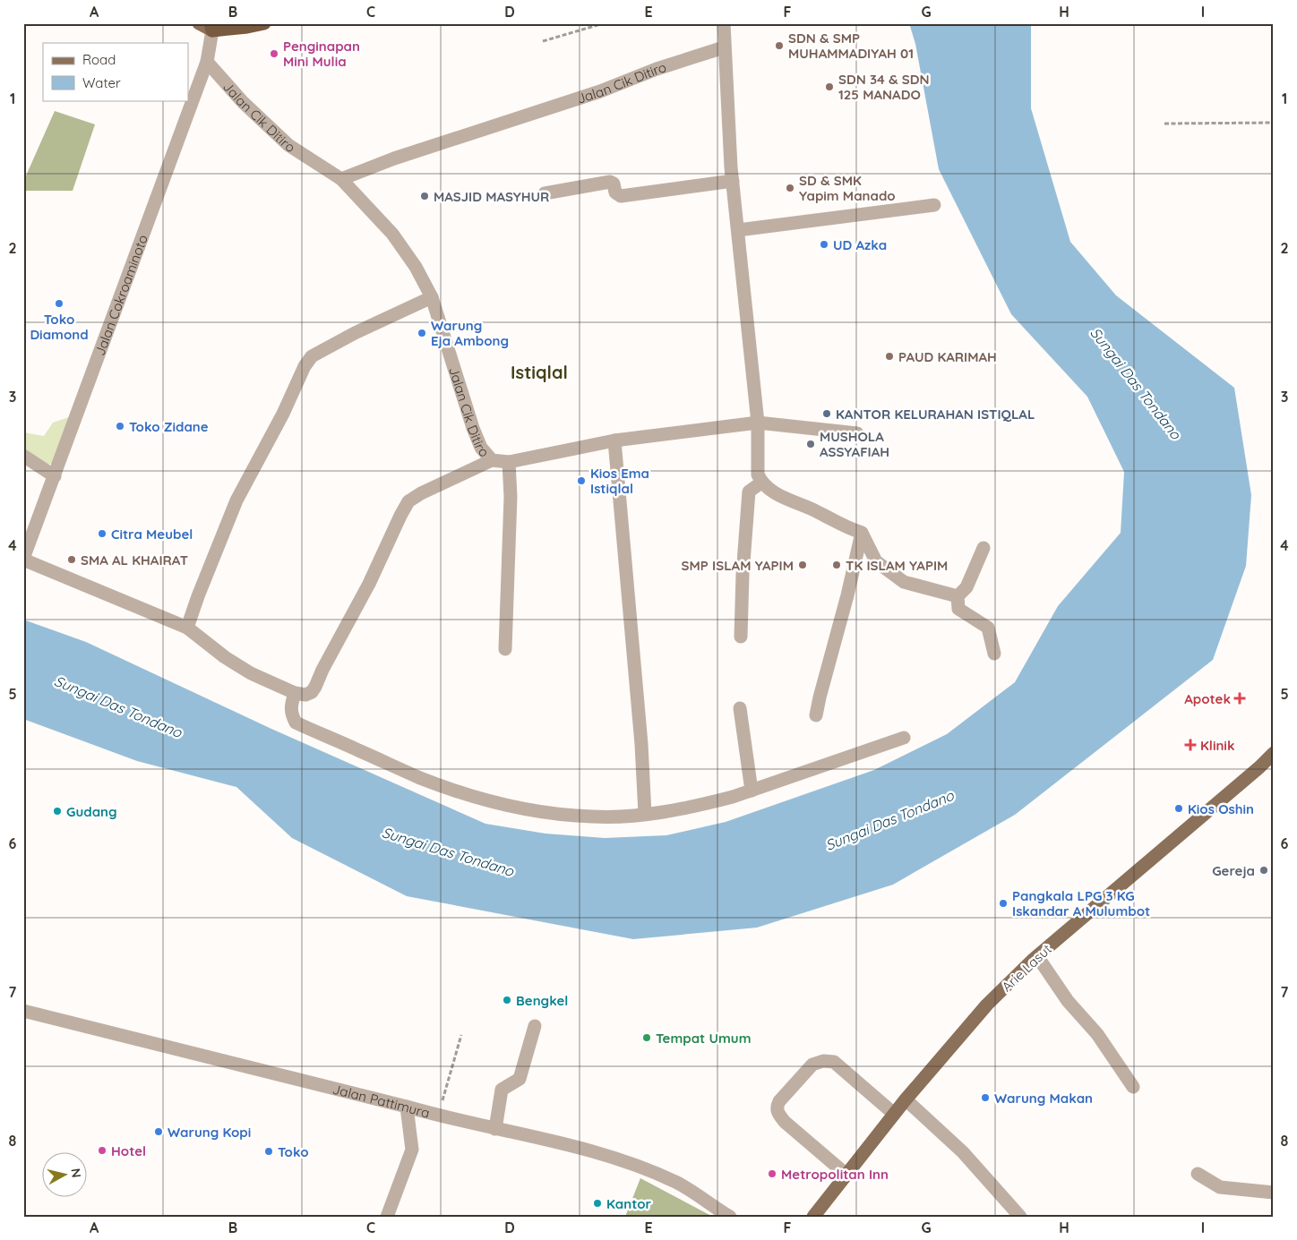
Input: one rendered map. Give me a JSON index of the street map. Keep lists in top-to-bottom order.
{
  "streets": {
    "main road": ["Arie Lasut"],
    "street": ["Jalan Cik Ditiro", "Jalan Cokroaminoto", "Jalan Pattimura"]
  },
  "crossings": [
    ["Jalan Cik Ditiro", "Jalan Cokroaminoto"]
  ],
  "districts": ["Istiqlal"],
  "water": ["Sungai Das Tondano"],
  "places": {
    "other": [
      "SDN & SMP MUHAMMADIYAH 01",
      "Penginapan Mini Mulia",
      "SDN 34 & SDN 125 MANADO",
      "SD & SMK Yapim Manado",
      "MASJID MASYHUR",
      "UD Azka",
      "Toko Diamond",
      "Warung Eja Ambong",
      "PAUD KARIMAH",
      "KANTOR KELURAHAN ISTIQLAL",
      "Toko Zidane",
      "MUSHOLA ASSYAFIAH",
      "Kios Ema Istiqlal",
      "Citra Meubel",
      "SMA AL KHAIRAT",
      "SMP ISLAM YAPIM",
      "TK ISLAM YAPIM",
      "Kios Oshin",
      "Gudang",
      "Gereja",
      "Pangkala LPG 3 KG Iskandar A Mulumbot",
      "Bengkel",
      "Tempat Umum",
      "Warung Makan",
      "Warung Kopi",
      "Hotel",
      "Toko",
      "Metropolitan Inn",
      "Kantor"
    ],
    "health": ["Apotek", "Klinik"]
  },
  "legend": ["Road", "Water"],
  "north": "right",
  "grid": {
    "columns": [
      "A",
      "B",
      "C",
      "D",
      "E",
      "F",
      "G",
      "H",
      "I"
    ],
    "rows": [
      "1",
      "2",
      "3",
      "4",
      "5",
      "6",
      "7",
      "8"
    ]
  }
}
